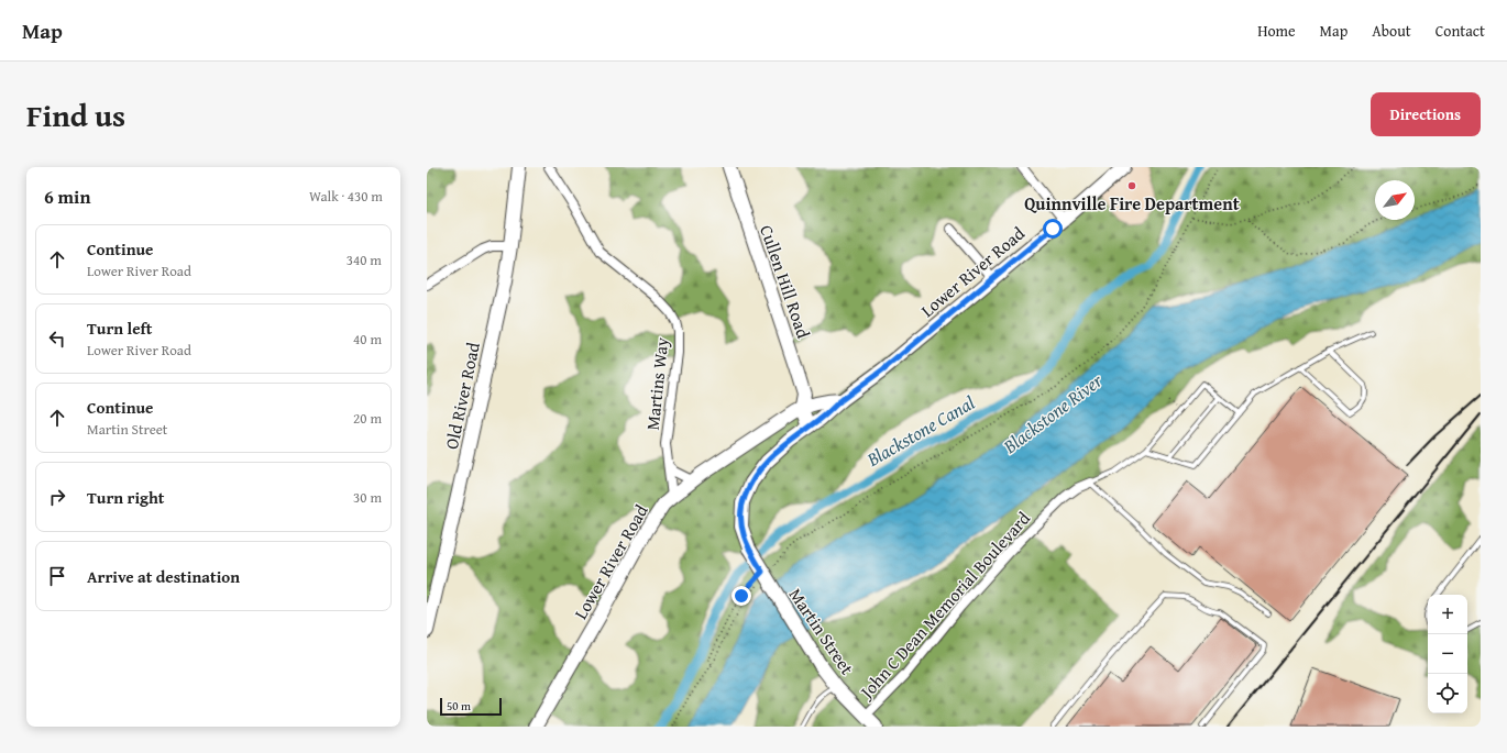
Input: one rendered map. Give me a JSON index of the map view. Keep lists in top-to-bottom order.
{
  "streets": {
    "street": [
      "Lower River Road",
      "Cullen Hill Road",
      "Martins Way",
      "Old River Road",
      "John C Dean Memorial Boulevard",
      "Martin Street"
    ]
  },
  "crossings": [
    ["Lower River Road", "Cullen Hill Road"],
    ["Lower River Road", "Martins Way"],
    ["Lower River Road", "Martin Street"],
    ["John C Dean Memorial Boulevard", "Martin Street"]
  ],
  "water": ["Blackstone River", "Blackstone Canal"],
  "places": ["Quinnville Fire Department"],
  "scale_bar": "50 m",
  "north": "top right",
  "page": {
    "header": "Map",
    "nav": [
      "Home",
      "Map",
      "About",
      "Contact"
    ],
    "title": "Find us",
    "buttons": "Directions",
    "heading": ["6 min", "Walk · 430 m"],
    "list": [
      ["Continue", "Lower River Road", "340 m"],
      ["Turn left", "Lower River Road", "40 m"],
      ["Continue", "Martin Street", "20 m"],
      ["Turn right", "30 m"],
      "Arrive at destination"
    ],
    "map_buttons": ["+", "−"],
    "scale": "50 m"
  }
}
